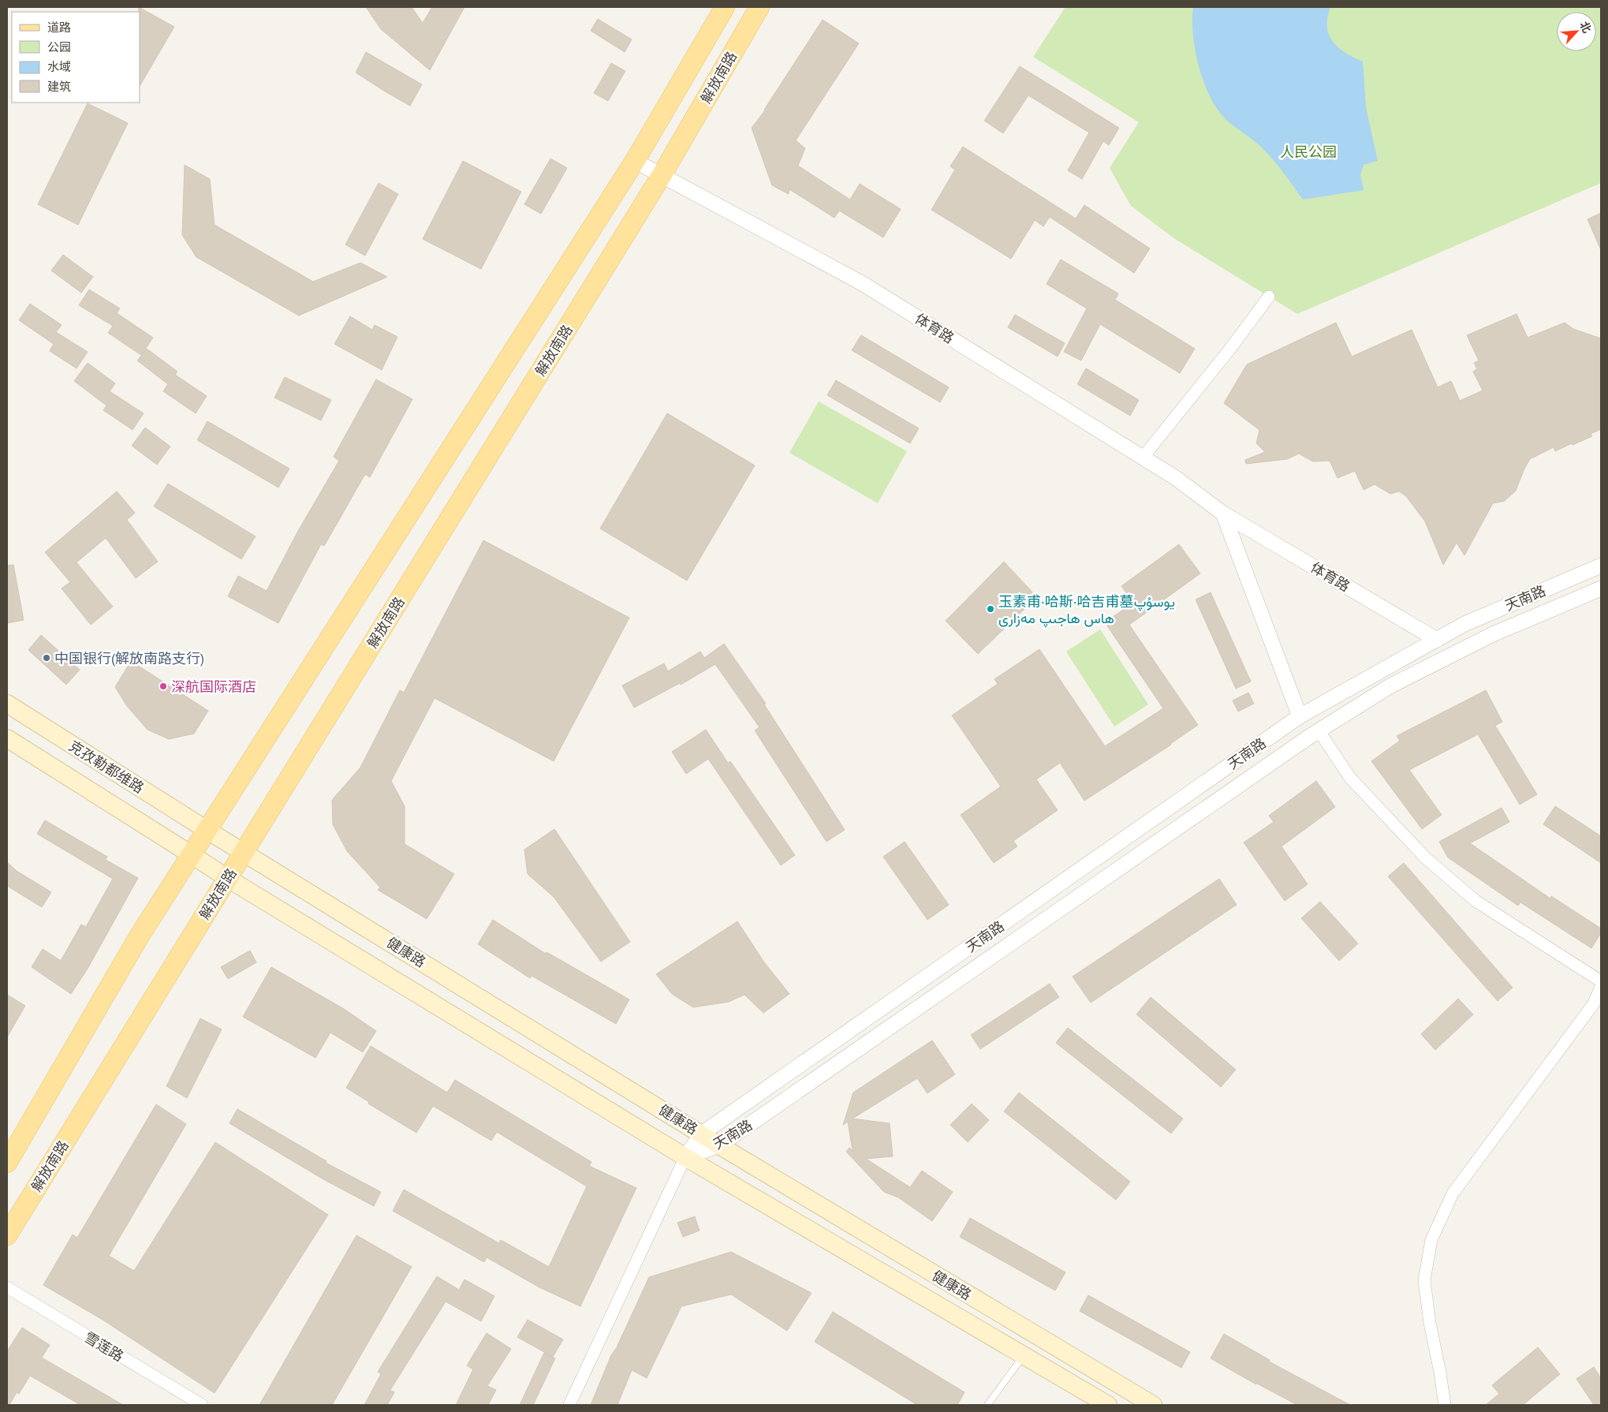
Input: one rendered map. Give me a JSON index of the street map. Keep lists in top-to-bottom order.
{
  "streets": {
    "main road": ["解放南路", "克孜勒都维路", "健康路"],
    "street": ["体育路", "天南路", "雪莲路"]
  },
  "crossings": [
    ["解放南路", "体育路"],
    ["解放南路", "健康路"],
    ["体育路", "天南路"],
    ["天南路", "健康路"],
    ["克孜勒都维路", "健康路"]
  ],
  "parks": ["人民公园"],
  "places": ["玉素甫·哈斯·哈吉甫墓يوسۇپ ھاس ھاجىپ مەزارى", "中国银行(解放南路支行)", "深航国际酒店"],
  "legend": [
    "道路",
    "公园",
    "水域",
    "建筑"
  ],
  "north": "top right"
}
